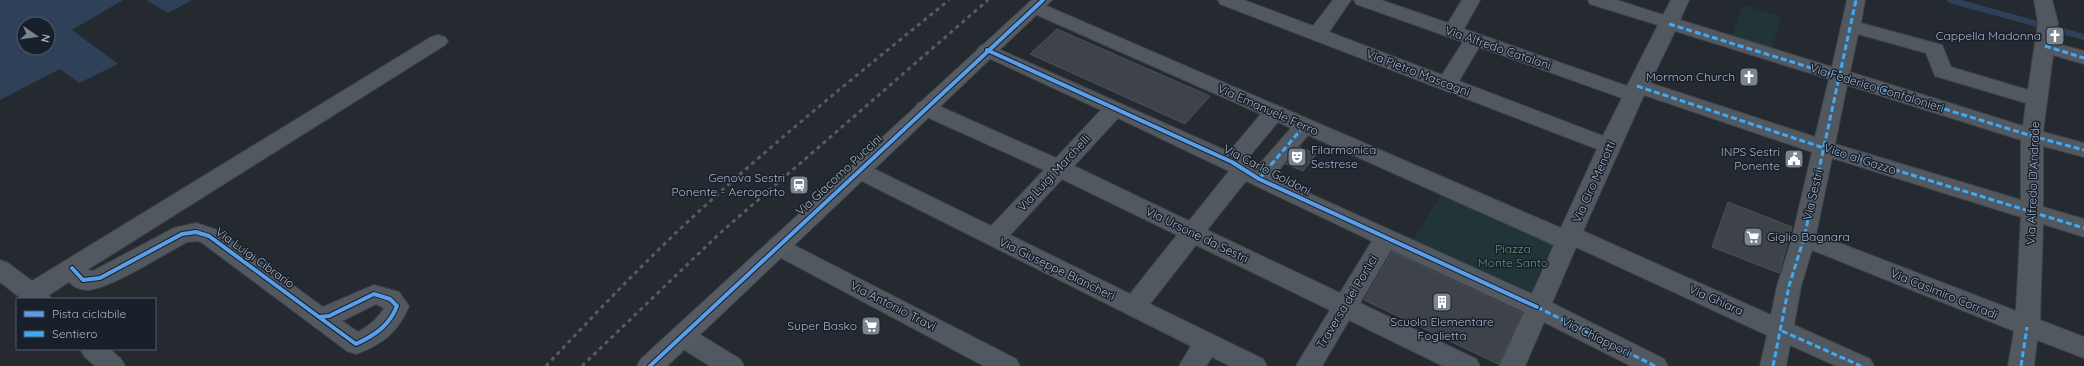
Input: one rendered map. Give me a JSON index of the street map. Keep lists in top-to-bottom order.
{
  "streets": {
    "main road": ["Via Giacomo Puccini"],
    "street": [
      "Via Alfredo Catalani",
      "Via Pietro Mascagni",
      "Via Federico Confalonieri",
      "Via Emanuele Ferro",
      "Vico al Gazzo",
      "Via Carlo Goldoni",
      "Via Luigi Marchelli",
      "Via Ciro Menotti",
      "Via Alfredo D'Andrade",
      "Via Sestri",
      "Via Ursone da Sestri",
      "Via Luigi Cibrario",
      "Via Giuseppe Biancheri",
      "Via Casimiro Corradi",
      "Via Ghiara",
      "Traversa dei Portici",
      "Via Antonio Travi",
      "Via Chiappori"
    ]
  },
  "crossings": [
    ["Via Alfredo Catalani", "Vico al Gazzo"],
    ["Via Alfredo Catalani", "Via Ciro Menotti"],
    ["Via Pietro Mascagni", "Via Ciro Menotti"],
    ["Via Federico Confalonieri", "Via Ciro Menotti"],
    ["Via Federico Confalonieri", "Via Alfredo D'Andrade"],
    ["Via Federico Confalonieri", "Via Sestri"],
    ["Via Emanuele Ferro", "Via Giacomo Puccini"],
    ["Via Emanuele Ferro", "Via Ciro Menotti"],
    ["Via Emanuele Ferro", "Via Ghiara"],
    ["Vico al Gazzo", "Via Ciro Menotti"],
    ["Vico al Gazzo", "Via Alfredo D'Andrade"],
    ["Vico al Gazzo", "Via Sestri"],
    ["Via Carlo Goldoni", "Via Luigi Marchelli"],
    ["Via Carlo Goldoni", "Via Giacomo Puccini"],
    ["Via Carlo Goldoni", "Via Ciro Menotti"],
    ["Via Carlo Goldoni", "Traversa dei Portici"],
    ["Via Carlo Goldoni", "Via Chiappori"],
    ["Via Luigi Marchelli", "Via Ursone da Sestri"],
    ["Via Luigi Marchelli", "Via Giuseppe Biancheri"],
    ["Via Giacomo Puccini", "Via Ursone da Sestri"],
    ["Via Giacomo Puccini", "Via Giuseppe Biancheri"],
    ["Via Giacomo Puccini", "Via Antonio Travi"],
    ["Via Ciro Menotti", "Via Ghiara"],
    ["Via Ciro Menotti", "Via Chiappori"],
    ["Via Alfredo D'Andrade", "Via Casimiro Corradi"],
    ["Via Sestri", "Via Casimiro Corradi"],
    ["Via Sestri", "Via Ghiara"],
    ["Via Ursone da Sestri", "Traversa dei Portici"]
  ],
  "parks": ["Piazza Monte Santo"],
  "places": {
    "church": ["Cappella Madonna", "Mormon Church"],
    "theatre": ["Filarmonica Sestrese"],
    "public building": ["INPS Sestri Ponente"],
    "station": ["Genova Sestri Ponente - Aeroporto"],
    "supermarket": ["Giglio Bagnara", "Super Basko"],
    "building": ["Scuola Elementare Foglietta"]
  },
  "legend": ["Pista ciclabile", "Sentiero"],
  "north": "right"
}
